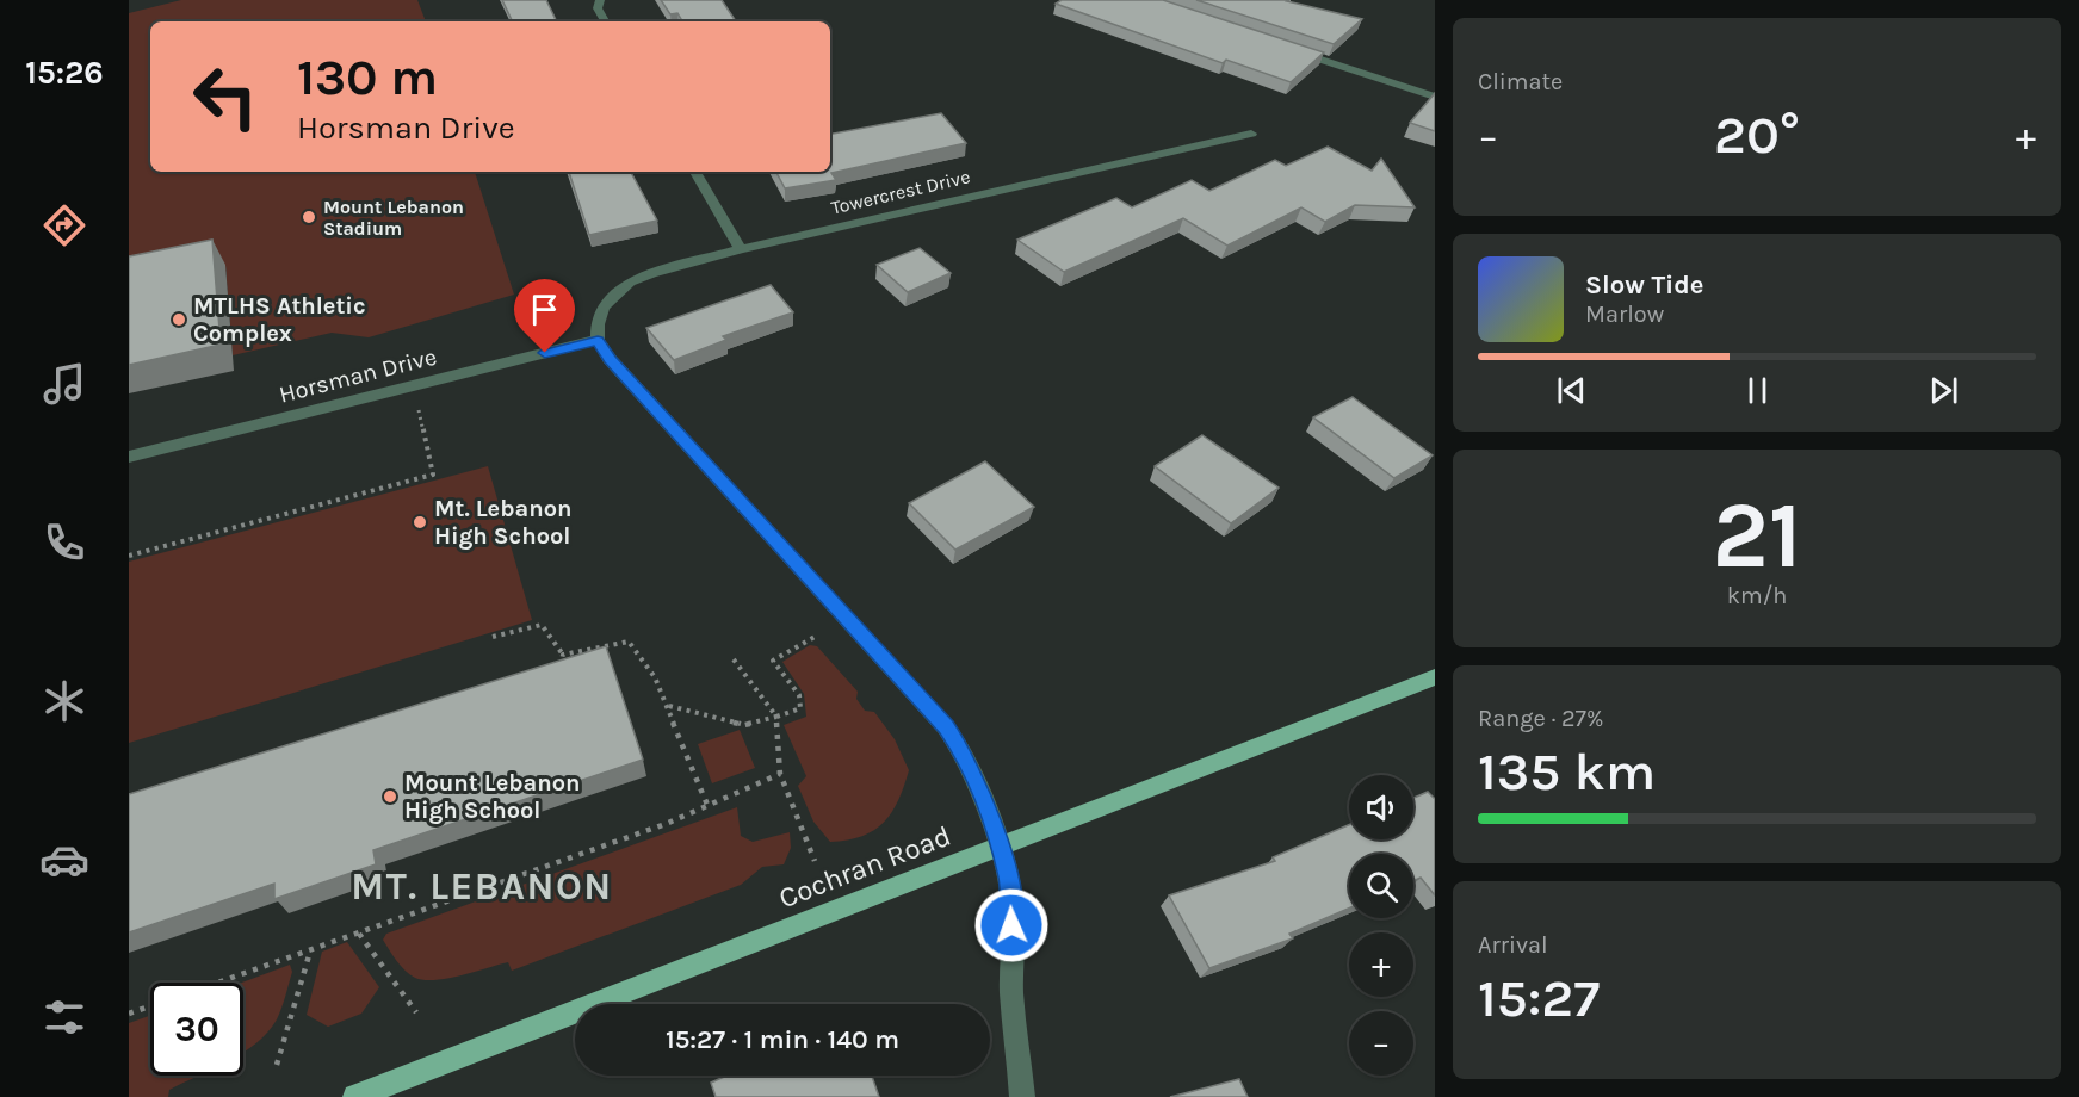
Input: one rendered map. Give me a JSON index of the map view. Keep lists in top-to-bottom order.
{
  "streets": {
    "main road": ["Cochran Road"],
    "street": ["Towercrest Drive", "Horsman Drive"]
  },
  "crossings": [
    ["Towercrest Drive", "Horsman Drive"]
  ],
  "districts": ["MT. LEBANON"],
  "places": [
    "Mount Lebanon Stadium",
    "MTLHS Athletic Complex",
    "Mt. Lebanon High School",
    "Mount Lebanon High School"
  ],
  "page": {
    "tabs": "15:26",
    "tile": [
      "Climate",
      ["21", "km/h"],
      ["Range · 27%", "135 km"],
      ["Arrival", "15:27"]
    ],
    "turn": ["130 m", "Horsman Drive"],
    "heat": ["−", "20°", "+"],
    "song": ["Slow Tide", "Marlow"],
    "map_buttons": ["+", "−"],
    "limit": "30",
    "trip": "15:27 · 1 min · 140 m"
  }
}
